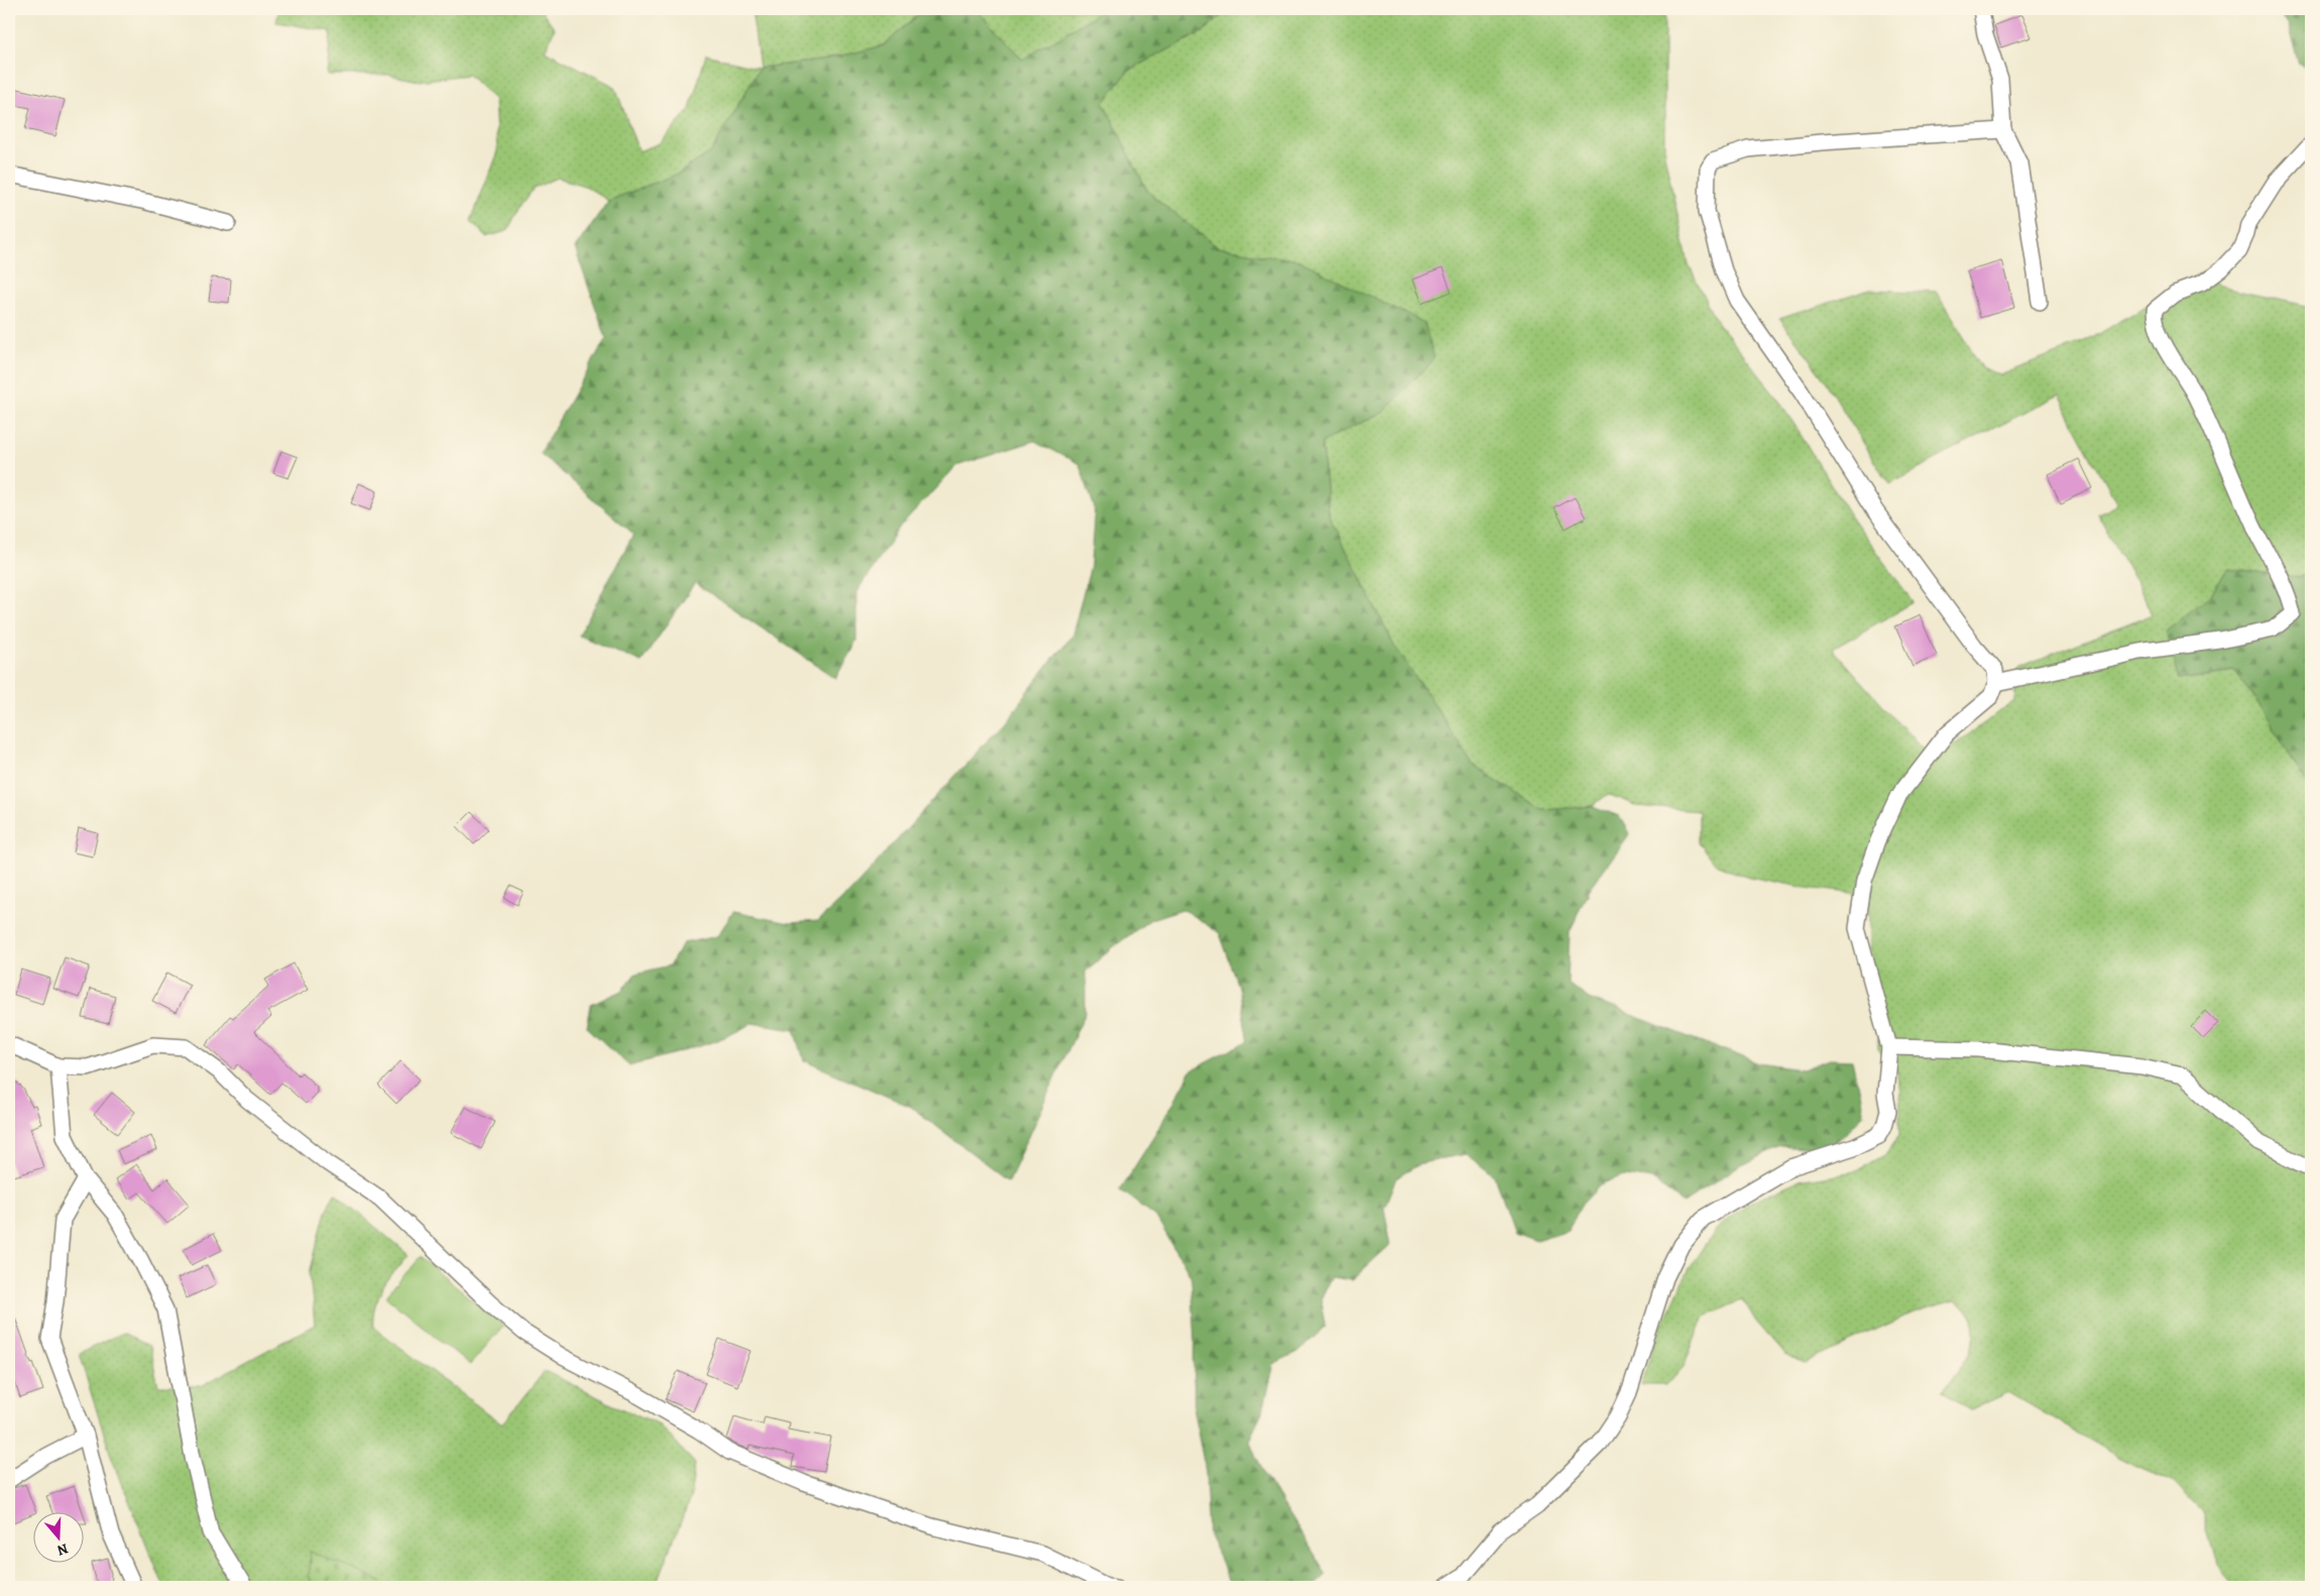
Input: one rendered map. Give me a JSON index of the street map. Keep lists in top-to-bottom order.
{
  "north": "bottom"
}
